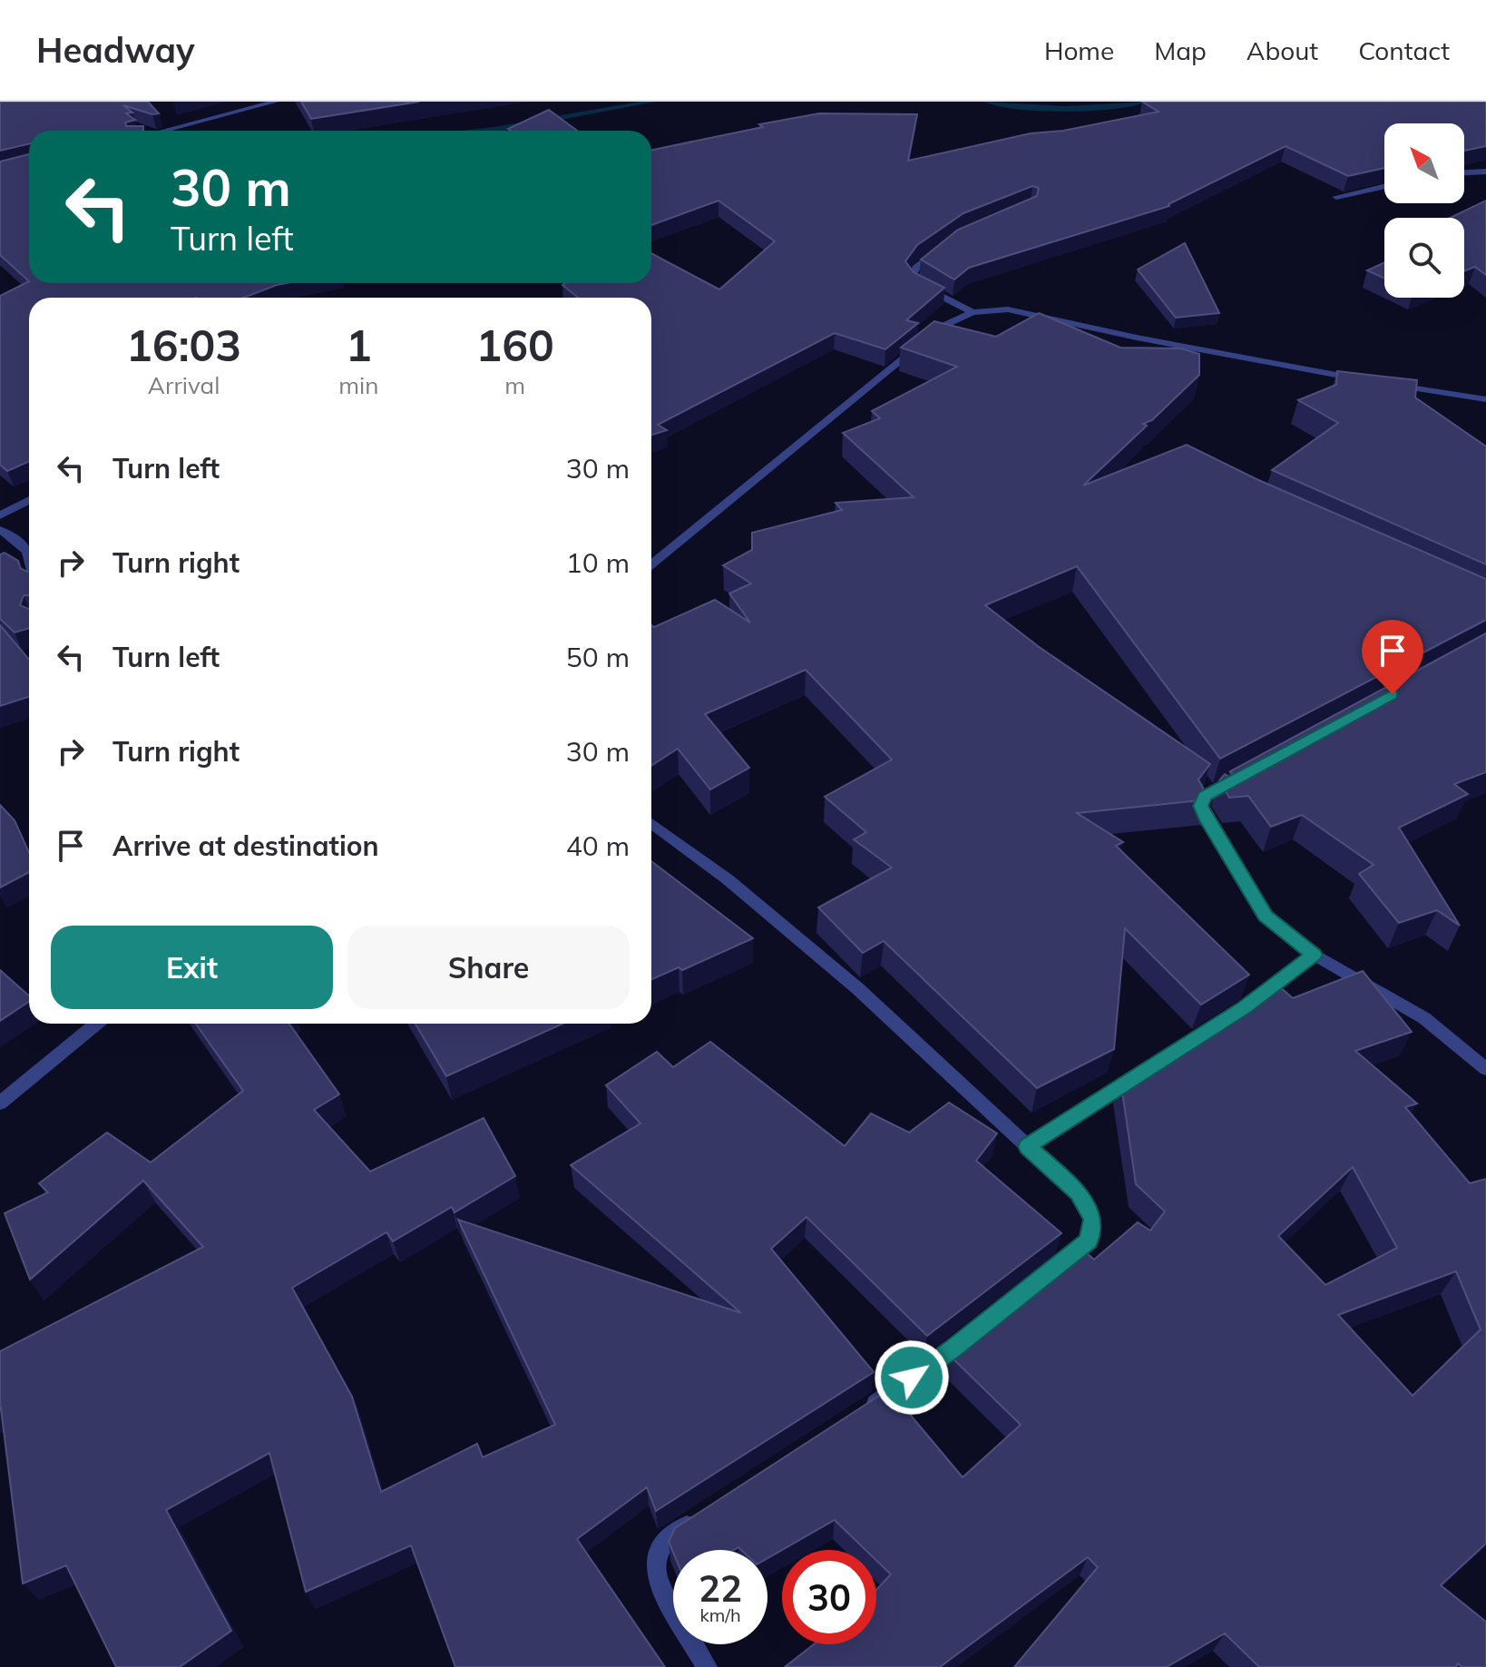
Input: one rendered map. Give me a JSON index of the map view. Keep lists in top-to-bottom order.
{
  "north": "top left",
  "page": {
    "header": "Headway",
    "nav": [
      "Home",
      "Map",
      "About",
      "Contact"
    ],
    "turn": ["30 m", "Turn left"],
    "eta": [
      "16:03",
      "Arrival",
      "1",
      "min",
      "160",
      "m"
    ],
    "list": [
      {
        "name": "Turn left",
        "value": "30 m"
      },
      {
        "name": "Turn right",
        "value": "10 m"
      },
      {
        "name": "Turn left",
        "value": "50 m"
      },
      {
        "name": "Turn right",
        "value": "30 m"
      },
      {
        "name": "Arrive at destination",
        "value": "40 m"
      }
    ],
    "buttons": ["Exit", "Share"],
    "speed": "22 km/h",
    "limit": "30"
  }
}
